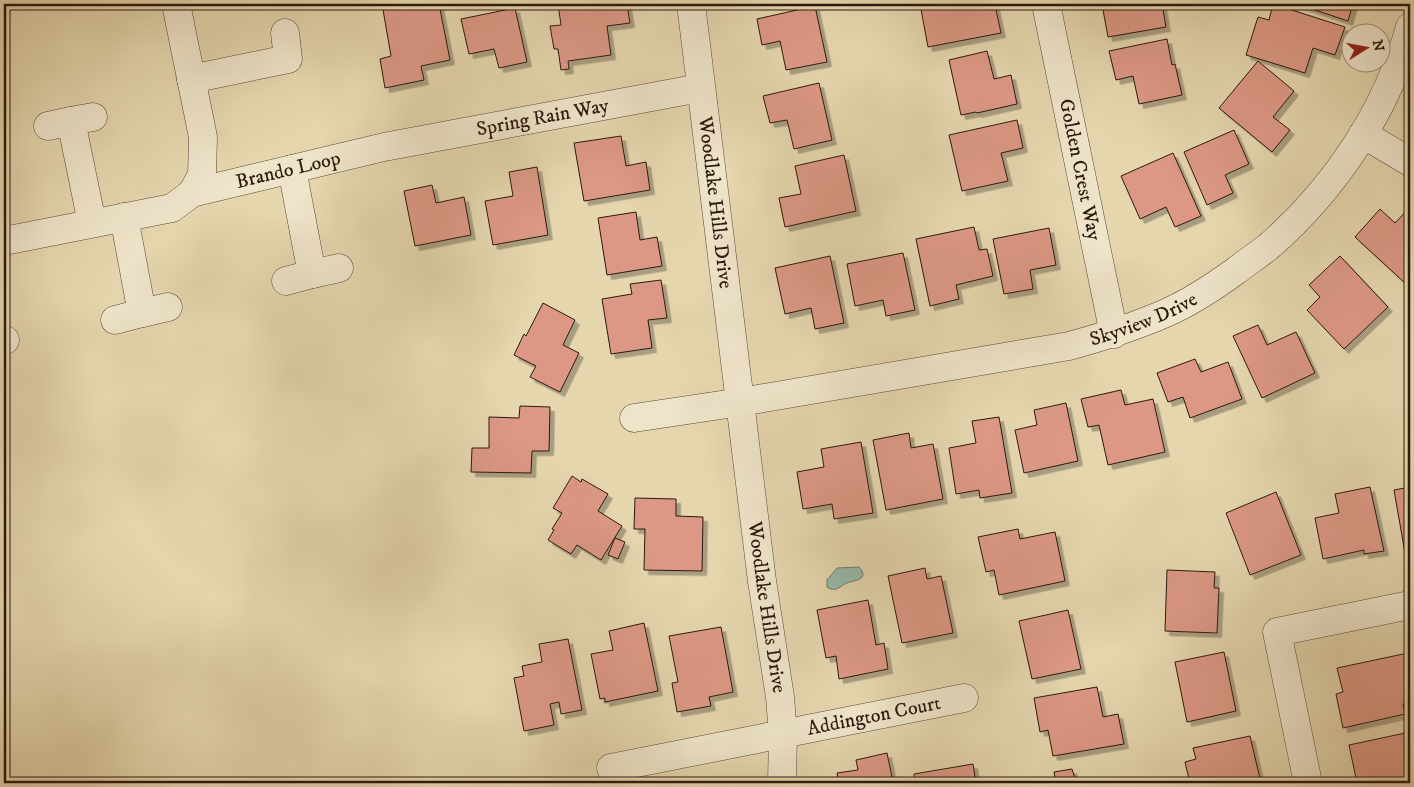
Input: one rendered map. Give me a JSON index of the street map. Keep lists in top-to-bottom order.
{
  "streets": {
    "street": [
      "Spring Rain Way",
      "Golden Crest Way",
      "Brando Loop",
      "Woodlake Hills Drive",
      "Skyview Drive",
      "Addington Court"
    ]
  },
  "crossings": [
    ["Spring Rain Way", "Brando Loop"],
    ["Spring Rain Way", "Woodlake Hills Drive"],
    ["Golden Crest Way", "Skyview Drive"],
    ["Woodlake Hills Drive", "Skyview Drive"],
    ["Woodlake Hills Drive", "Addington Court"]
  ],
  "north": "right"
}
